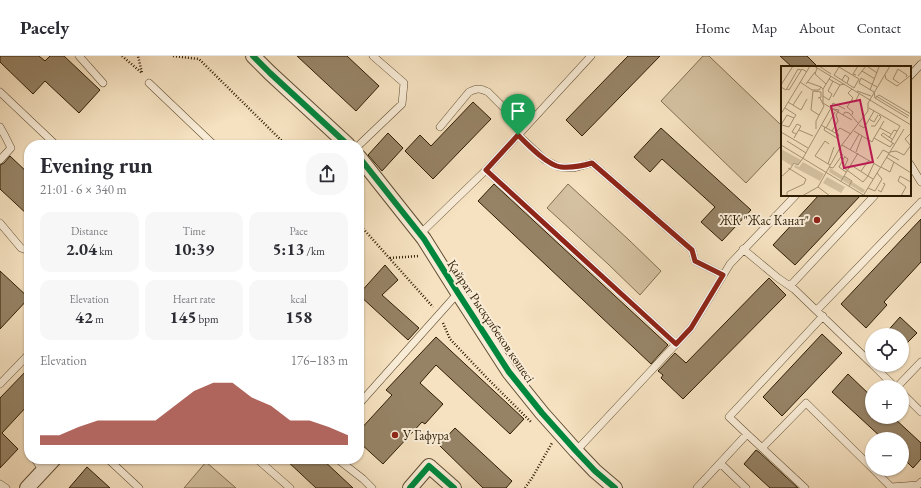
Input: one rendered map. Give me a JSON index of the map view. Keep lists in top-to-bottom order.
{
  "streets": {
    "street": ["Қайрат Рысқұлбеков көшесі"]
  },
  "places": ["ЖК \"Жас Канат\"", "У Гафура"],
  "page": {
    "header": "Pacely",
    "nav": [
      "Home",
      "Map",
      "About",
      "Contact"
    ],
    "heading": ["Evening run", "21:01 · 6 × 340 m"],
    "stats": [
      ["Distance", "2.04 km"],
      ["Time", "10:39"],
      ["Pace", "5:13 /km"],
      ["Elevation", "42 m"],
      ["Heart rate", "145 bpm"],
      ["kcal", "158"]
    ],
    "map_buttons": ["+", "−"],
    "chart": ["Elevation", "176–183 m"]
  }
}
